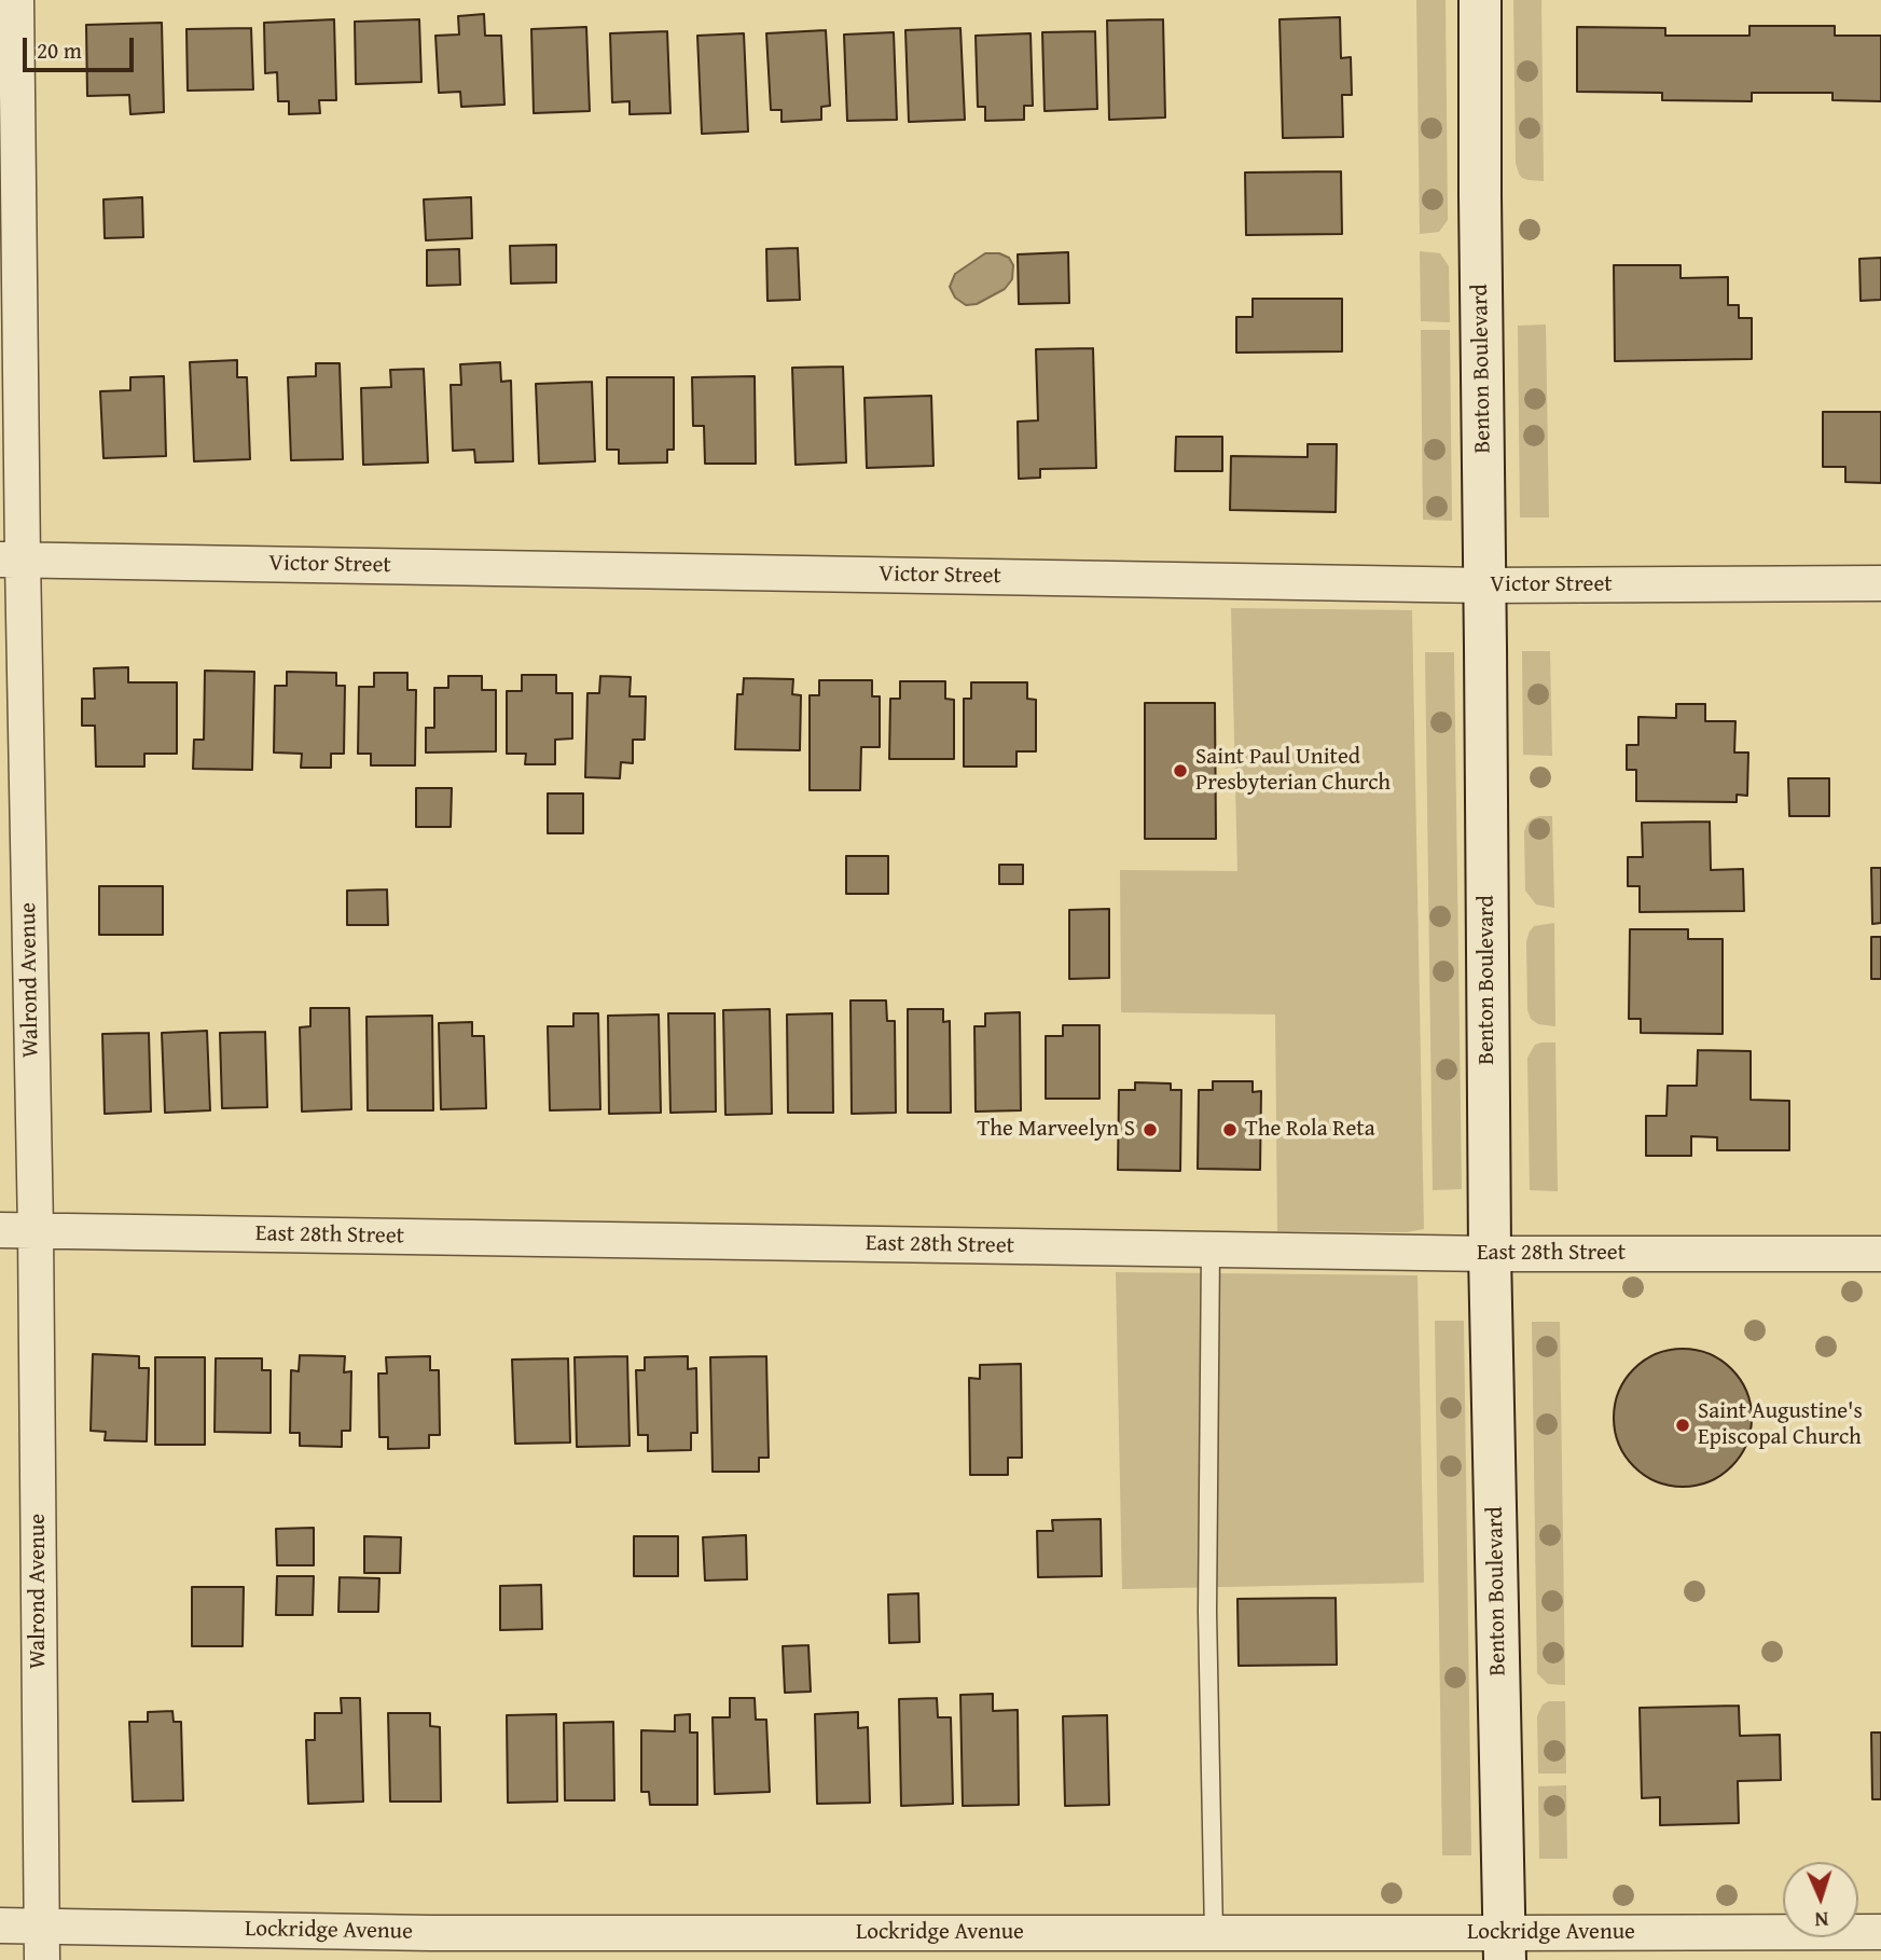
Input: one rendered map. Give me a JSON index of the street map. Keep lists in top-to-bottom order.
{
  "streets": {
    "street": [
      "Benton Boulevard",
      "Victor Street",
      "Walrond Avenue",
      "East 28th Street",
      "Lockridge Avenue"
    ]
  },
  "crossings": [
    ["Benton Boulevard", "Victor Street"],
    ["Benton Boulevard", "East 28th Street"],
    ["Benton Boulevard", "Lockridge Avenue"],
    ["Victor Street", "Walrond Avenue"],
    ["Walrond Avenue", "East 28th Street"],
    ["Walrond Avenue", "Lockridge Avenue"]
  ],
  "places": [
    "Saint Paul United Presbyterian Church",
    "The Marveelyn S",
    "The Rola Reta",
    "Saint Augustine's Episcopal Church"
  ],
  "scale_bar": "20 m",
  "north": "bottom"
}
